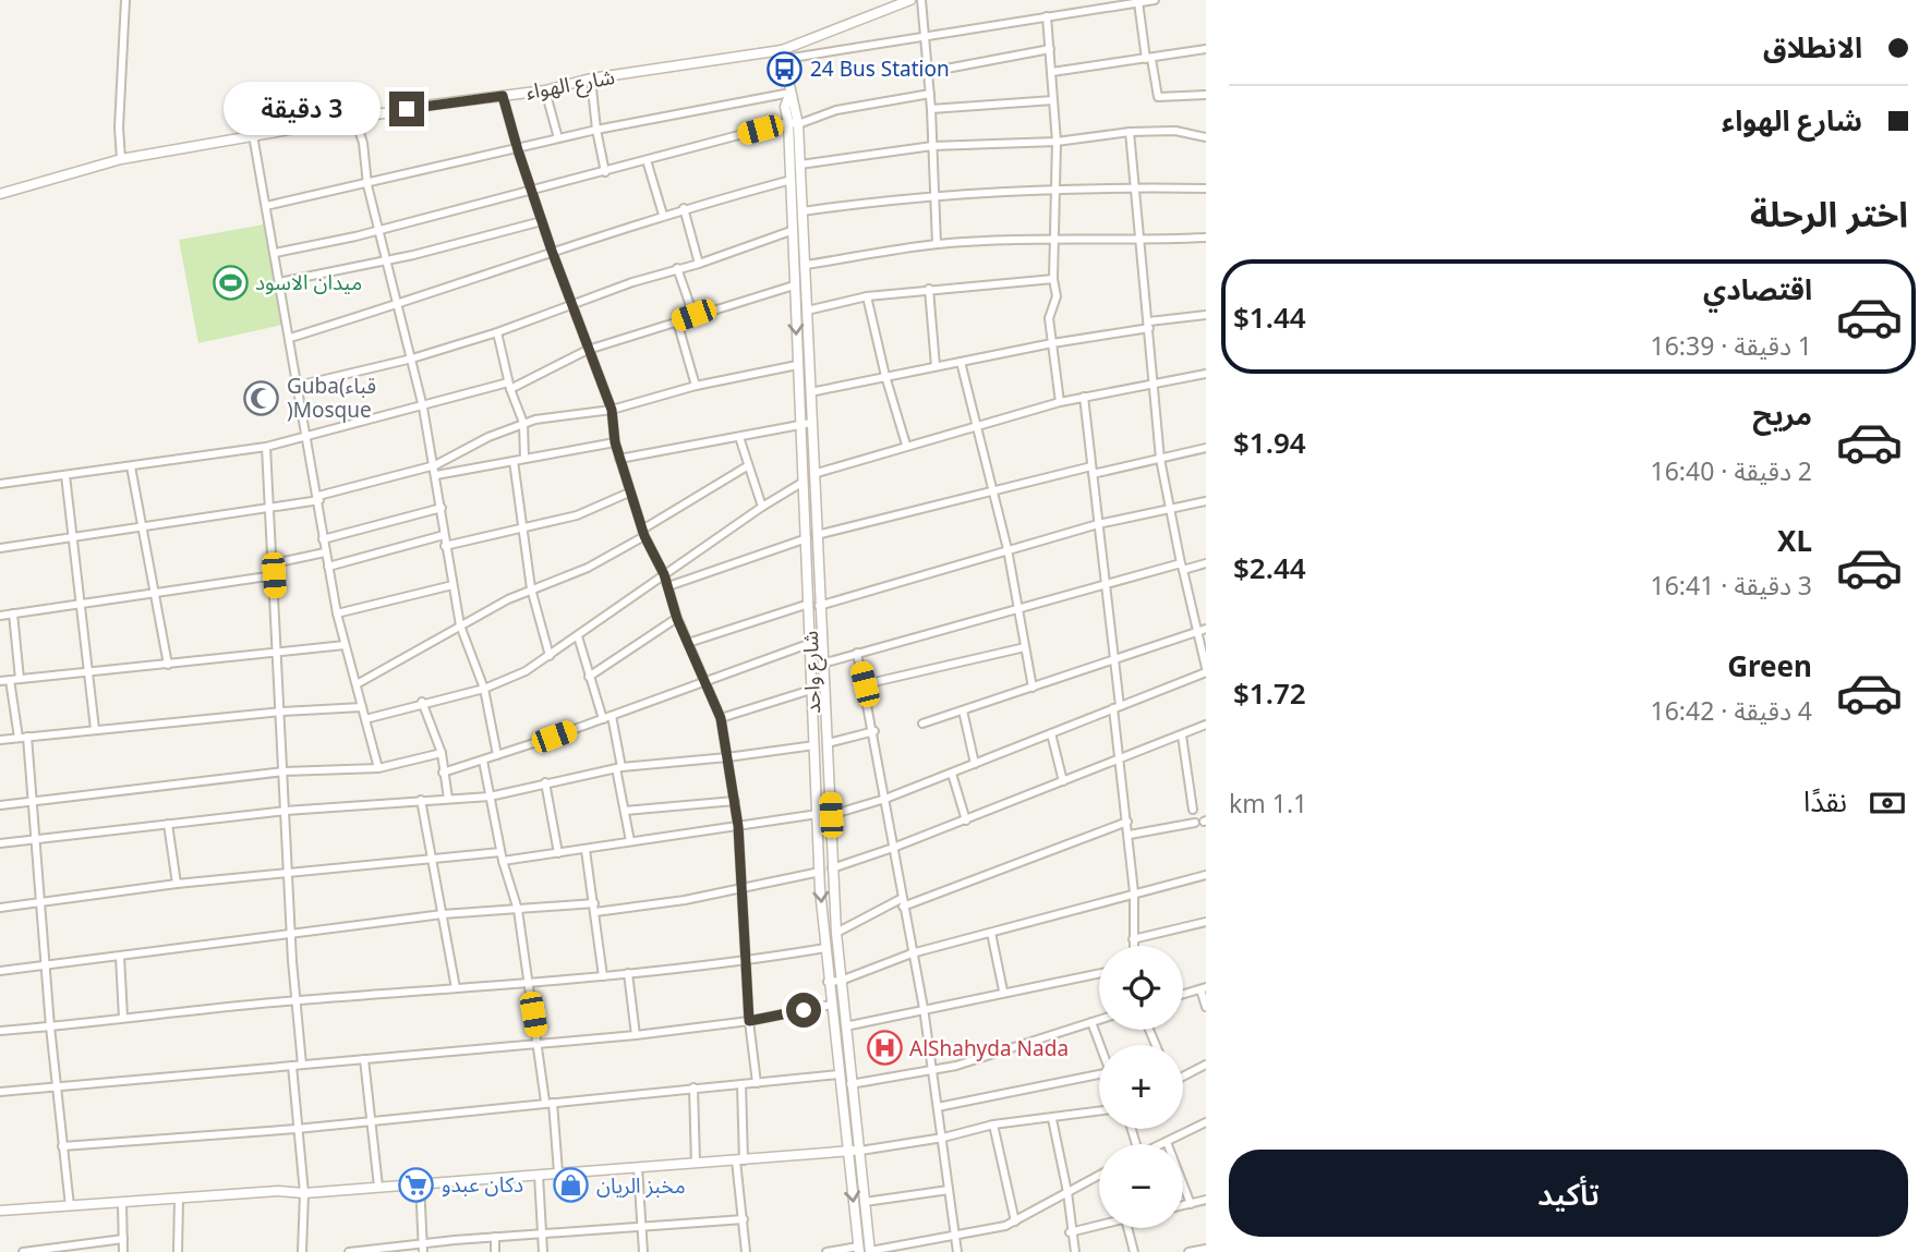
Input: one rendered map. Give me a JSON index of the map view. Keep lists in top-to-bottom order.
{
  "streets": {
    "street": ["شارع الهواء", "شارع واحد"]
  },
  "crossings": [
    ["شارع الهواء", "شارع واحد"]
  ],
  "places": {
    "bus stop": ["24 Bus Station"],
    "sports": ["ميدان الاسود"],
    "mosque": ["Guba(قباء )Mosque"],
    "hospital": ["AlShahyda Nada"],
    "supermarket": ["دكان عبدو"],
    "shop": ["مخبز الريان"]
  },
  "page": {
    "banner": ["الانطلاق", "شارع الهواء"],
    "bubble": "3 دقيقة",
    "heading": "اختر الرحلة",
    "list": [
      {
        "name": "اقتصادي",
        "note": "1 دقيقة · 16:39",
        "value": "$1.44"
      },
      {
        "name": "مريح",
        "note": "2 دقيقة · 16:40",
        "value": "$1.94"
      },
      {
        "name": "XL",
        "note": "3 دقيقة · 16:41",
        "value": "$2.44"
      },
      {
        "name": "Green",
        "note": "4 دقيقة · 16:42",
        "value": "$1.72"
      }
    ],
    "pay": ["نقدًا", "1.1 km"],
    "map_buttons": ["+", "−"],
    "buttons": "تأكيد"
  }
}
